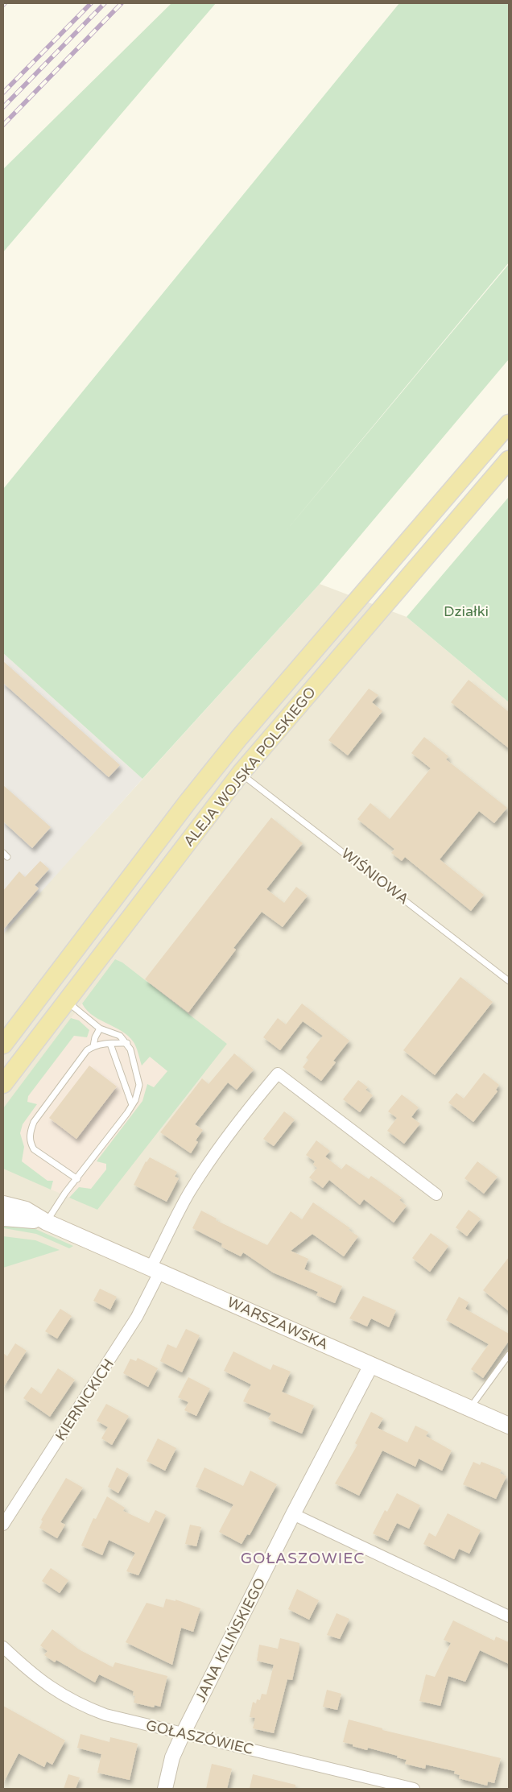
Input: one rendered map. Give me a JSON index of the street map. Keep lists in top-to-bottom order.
{
  "streets": {
    "main road": ["ALEJA WOJSKA POLSKIEGO", "WARSZAWSKA"],
    "street": ["KIERNICKICH", "JANA KILIŃSKIEGO", "GOŁASZÓWIEC"],
    "lane": ["WIŚNIOWA"]
  },
  "crossings": [
    ["ALEJA WOJSKA POLSKIEGO", "WIŚNIOWA"],
    ["WARSZAWSKA", "KIERNICKICH"],
    ["WARSZAWSKA", "JANA KILIŃSKIEGO"],
    ["JANA KILIŃSKIEGO", "GOŁASZÓWIEC"]
  ],
  "districts": ["GOŁASZOWIEC"],
  "parks": ["Działki"]
}
